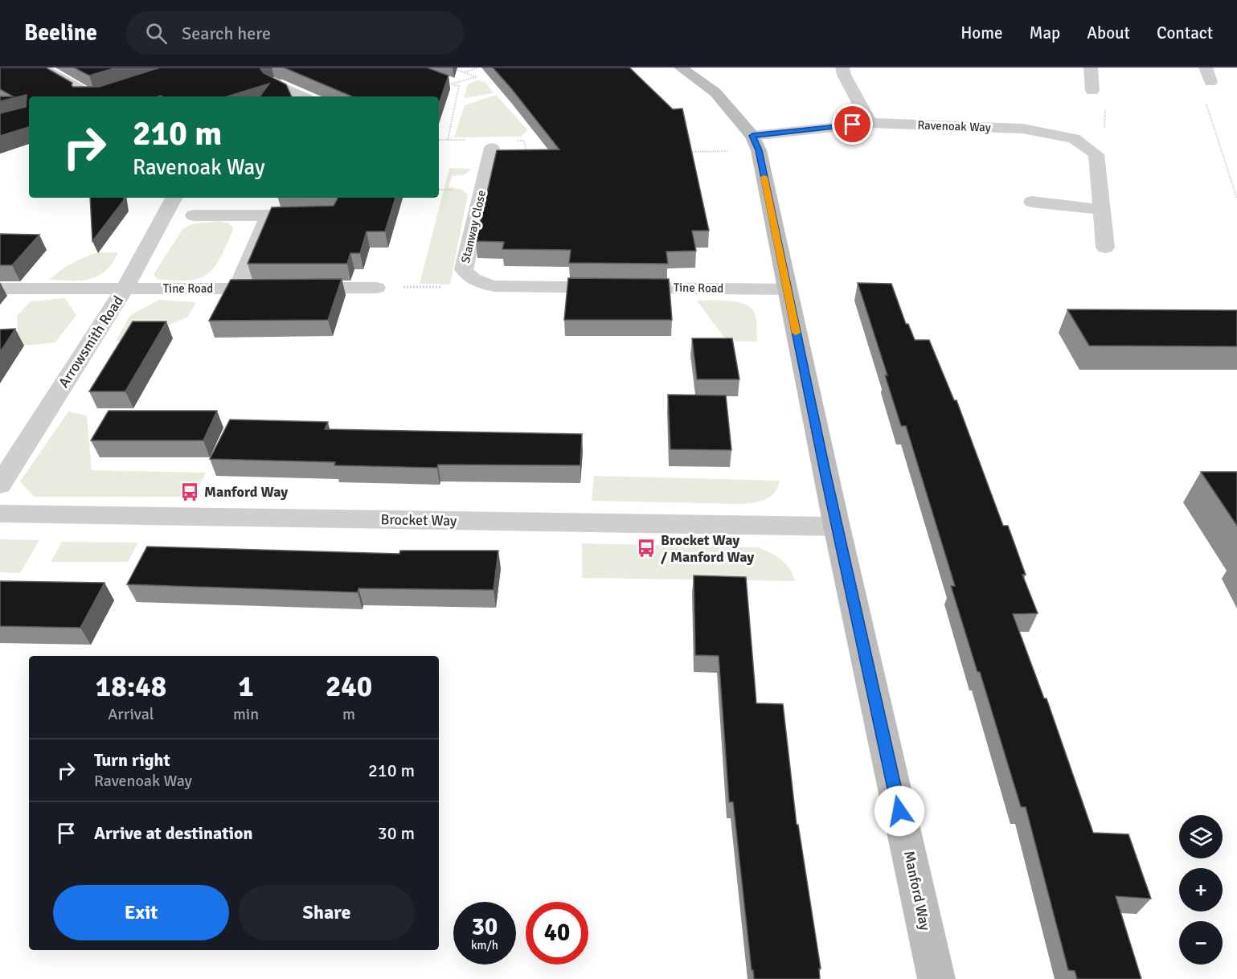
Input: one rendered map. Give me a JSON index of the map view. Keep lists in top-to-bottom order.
{
  "streets": {
    "street": [
      "Ravenoak Way",
      "Stanway Close",
      "Tine Road",
      "Arrowsmith Road",
      "Brocket Way",
      "Manford Way"
    ]
  },
  "crossings": [
    ["Ravenoak Way", "Manford Way"],
    ["Stanway Close", "Tine Road"],
    ["Tine Road", "Arrowsmith Road"],
    ["Tine Road", "Manford Way"],
    ["Brocket Way", "Manford Way"]
  ],
  "places": {
    "bus stop": ["Manford Way", "Brocket Way / Manford Way"]
  },
  "page": {
    "header": "Beeline",
    "search": "Search here",
    "nav": [
      "Home",
      "Map",
      "About",
      "Contact"
    ],
    "turn": ["210 m", "Ravenoak Way"],
    "eta": [
      "18:48",
      "Arrival",
      "1",
      "min",
      "240",
      "m"
    ],
    "list": [
      {
        "name": "Turn right",
        "note": "Ravenoak Way",
        "value": "210 m"
      },
      {
        "name": "Arrive at destination",
        "value": "30 m"
      }
    ],
    "map_buttons": ["+", "−"],
    "buttons": ["Exit", "Share"],
    "speed": "30 km/h",
    "limit": "40"
  }
}
